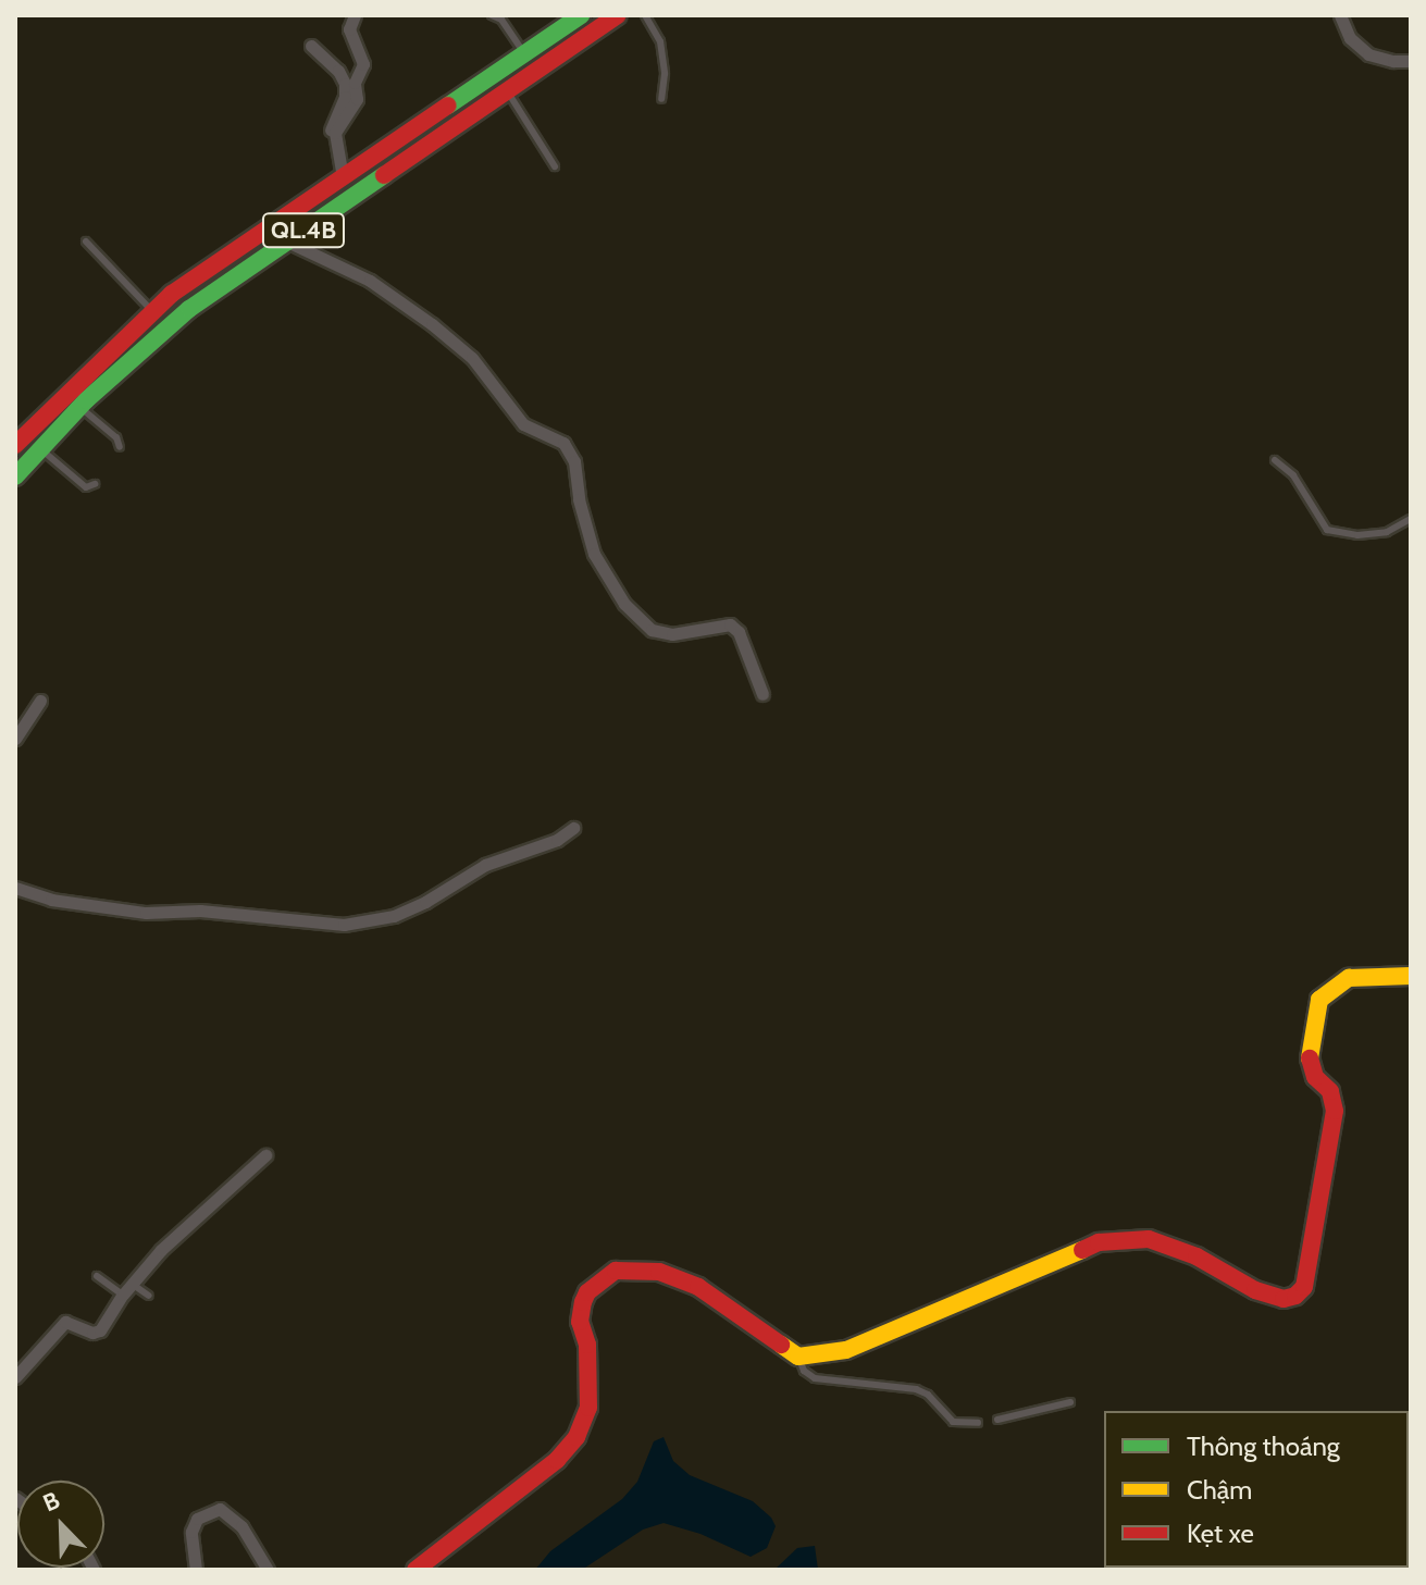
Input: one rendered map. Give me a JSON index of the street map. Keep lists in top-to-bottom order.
{
  "streets": {
    "main road": ["QL.4B"]
  },
  "legend": ["Thông thoáng", "Chậm", "Kẹt xe"],
  "north": "top left"
}
